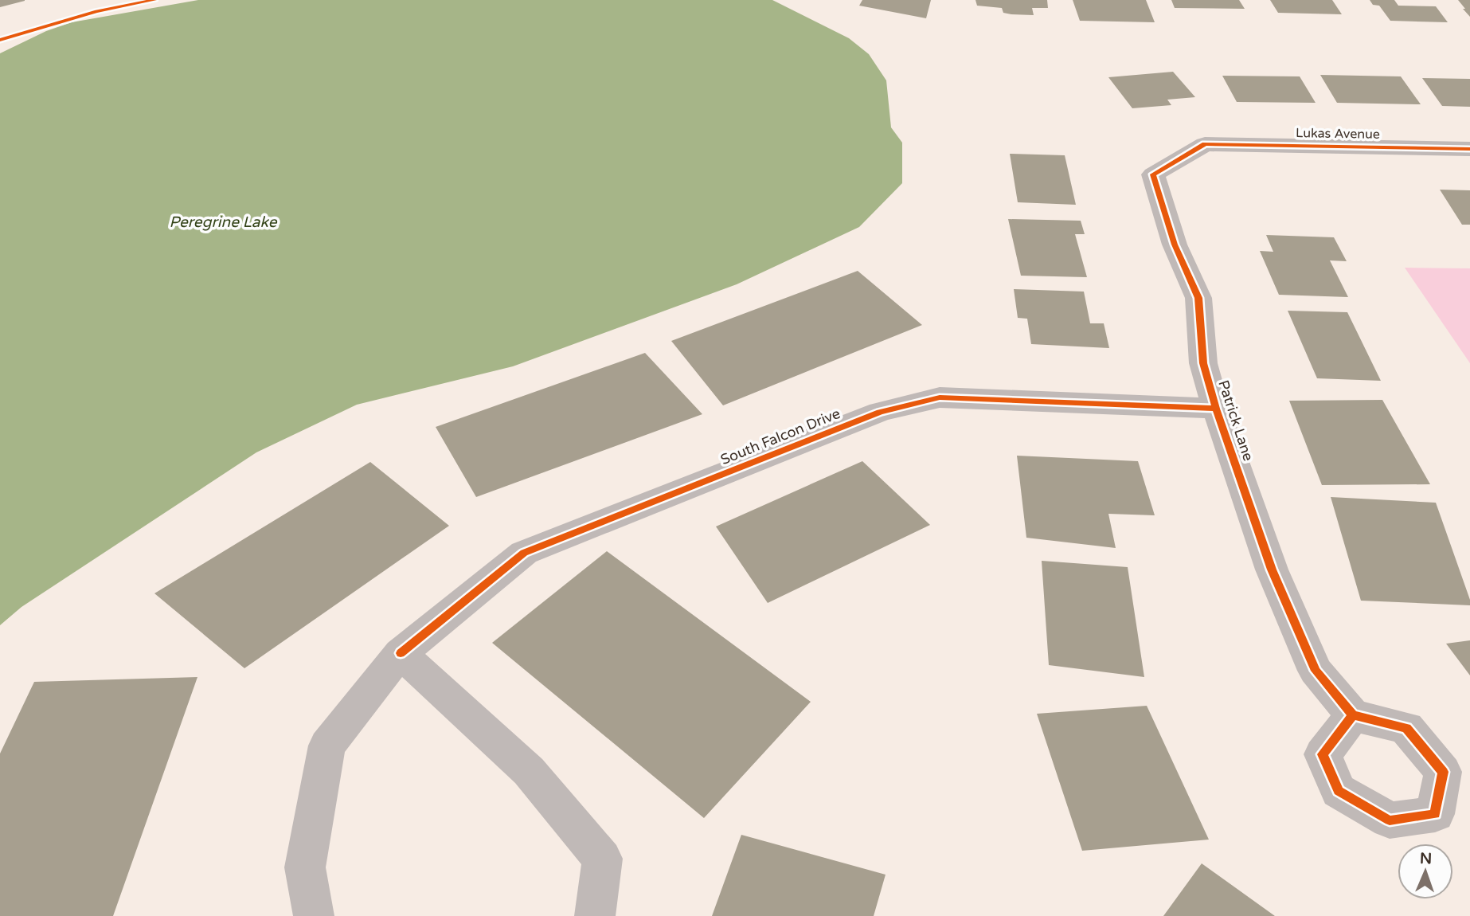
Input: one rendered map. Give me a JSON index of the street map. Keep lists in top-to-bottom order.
{
  "streets": {
    "street": ["Lukas Avenue", "Patrick Lane", "South Falcon Drive"]
  },
  "crossings": [
    ["Lukas Avenue", "Patrick Lane"],
    ["Patrick Lane", "South Falcon Drive"]
  ],
  "water": ["Peregrine Lake"],
  "north": "top"
}
